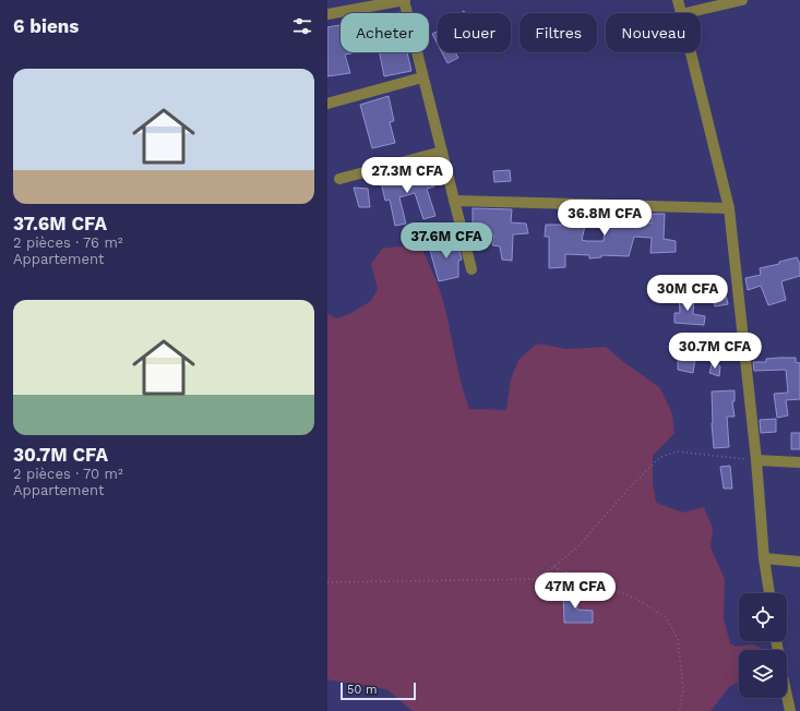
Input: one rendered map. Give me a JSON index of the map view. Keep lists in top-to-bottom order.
{
  "scale_bar": "50 m",
  "page": {
    "heading": "6 biens",
    "chip": [
      "Acheter",
      "Louer",
      "Filtres",
      "Nouveau"
    ],
    "list": [
      {
        "name": "37.6M CFA",
        "note": "2 pièces · 76 m² · Appartement"
      },
      {
        "name": "30.7M CFA",
        "note": "2 pièces · 70 m² · Appartement"
      }
    ],
    "price": [
      "27.3M CFA",
      "36.8M CFA",
      "37.6M CFA",
      "30M CFA",
      "30.7M CFA",
      "47M CFA"
    ],
    "scale": "50 m"
  }
}
